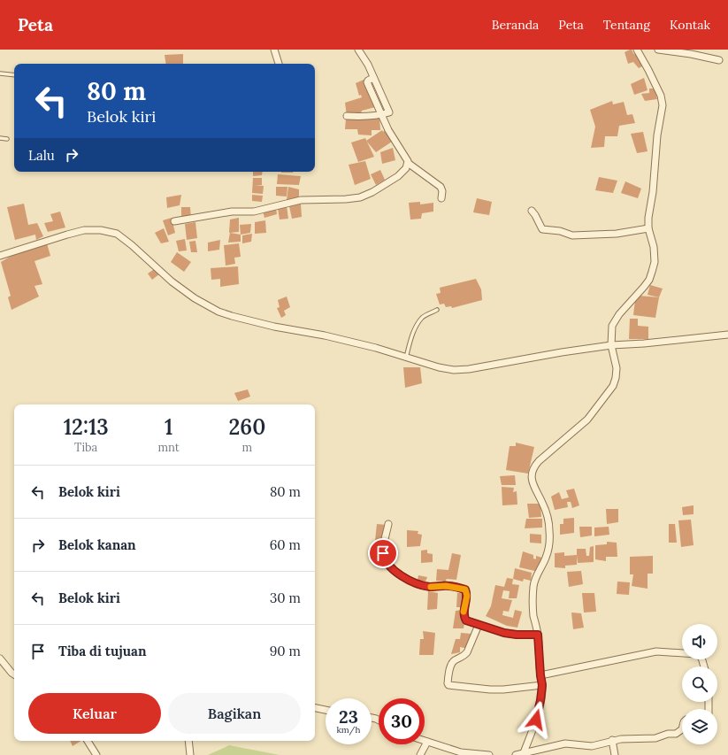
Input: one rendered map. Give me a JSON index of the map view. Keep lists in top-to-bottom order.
{
  "page": {
    "header": "Peta",
    "nav": [
      "Beranda",
      "Peta",
      "Tentang",
      "Kontak"
    ],
    "turn": ["80 m", "Belok kiri"],
    "then": "Lalu",
    "eta": [
      "12:13",
      "Tiba",
      "1",
      "mnt",
      "260",
      "m"
    ],
    "list": [
      {
        "name": "Belok kiri",
        "value": "80 m"
      },
      {
        "name": "Belok kanan",
        "value": "60 m"
      },
      {
        "name": "Belok kiri",
        "value": "30 m"
      },
      {
        "name": "Tiba di tujuan",
        "value": "90 m"
      }
    ],
    "buttons": ["Keluar", "Bagikan"],
    "speed": "23 km/h",
    "limit": "30"
  }
}
